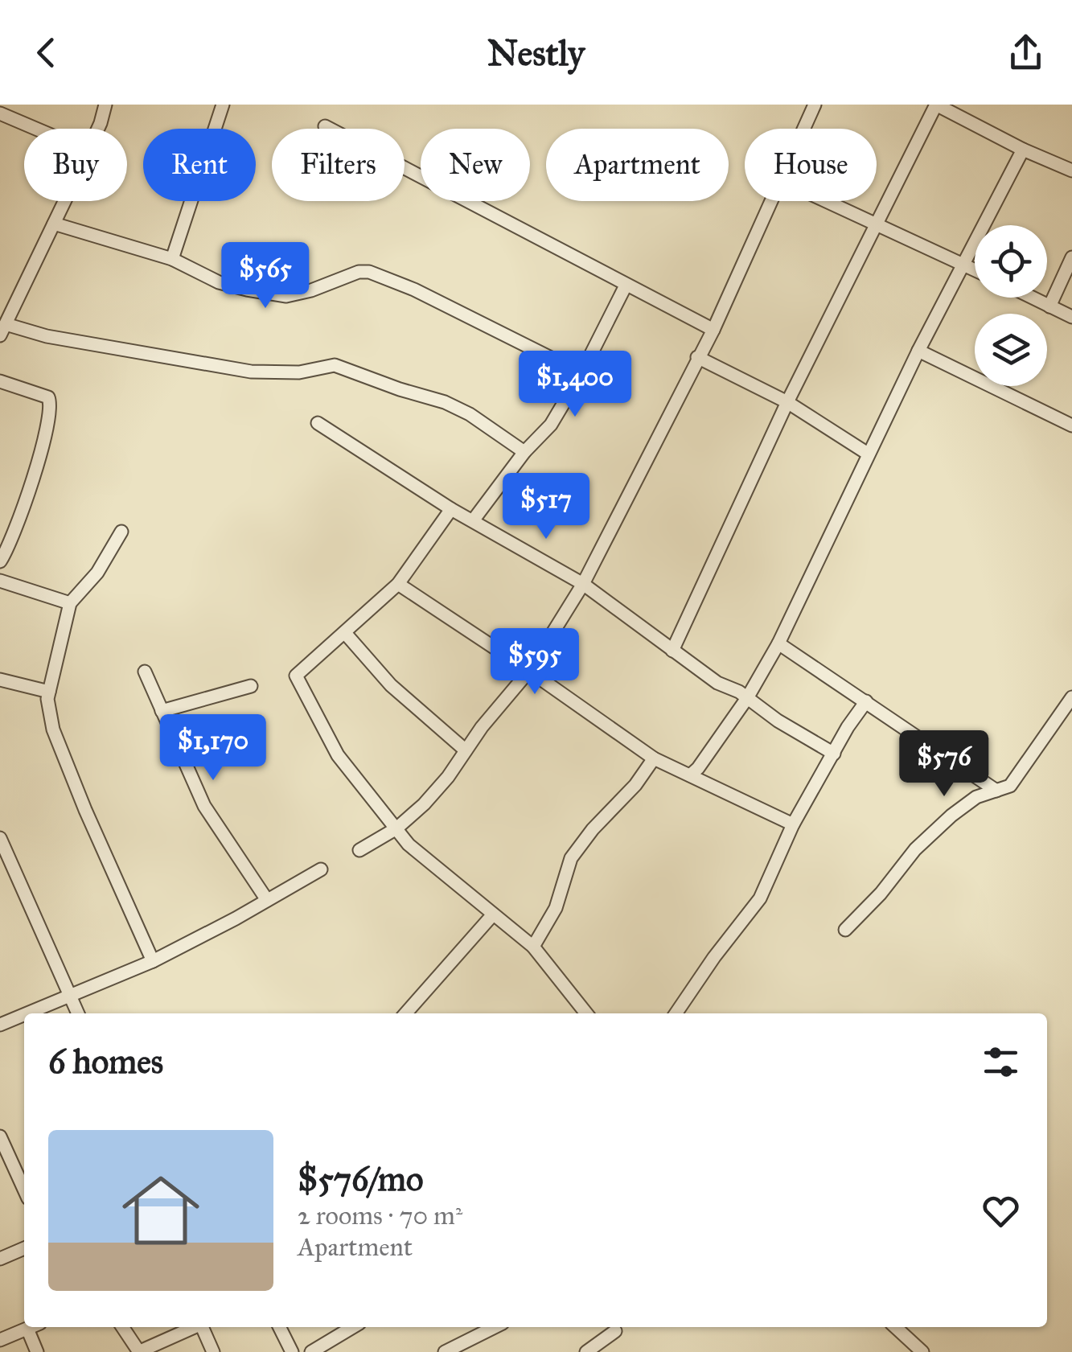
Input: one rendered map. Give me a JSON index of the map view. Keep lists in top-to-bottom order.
{
  "page": {
    "header": "Nestly",
    "chip": [
      "Buy",
      "Rent",
      "Filters",
      "New",
      "Apartment",
      "House"
    ],
    "price": [
      "$565",
      "$1,400",
      "$517",
      "$595",
      "$1,170",
      "$576"
    ],
    "heading": "6 homes",
    "list": [
      {
        "name": "$576/mo",
        "note": "2 rooms · 70 m² · Apartment"
      }
    ]
  }
}
